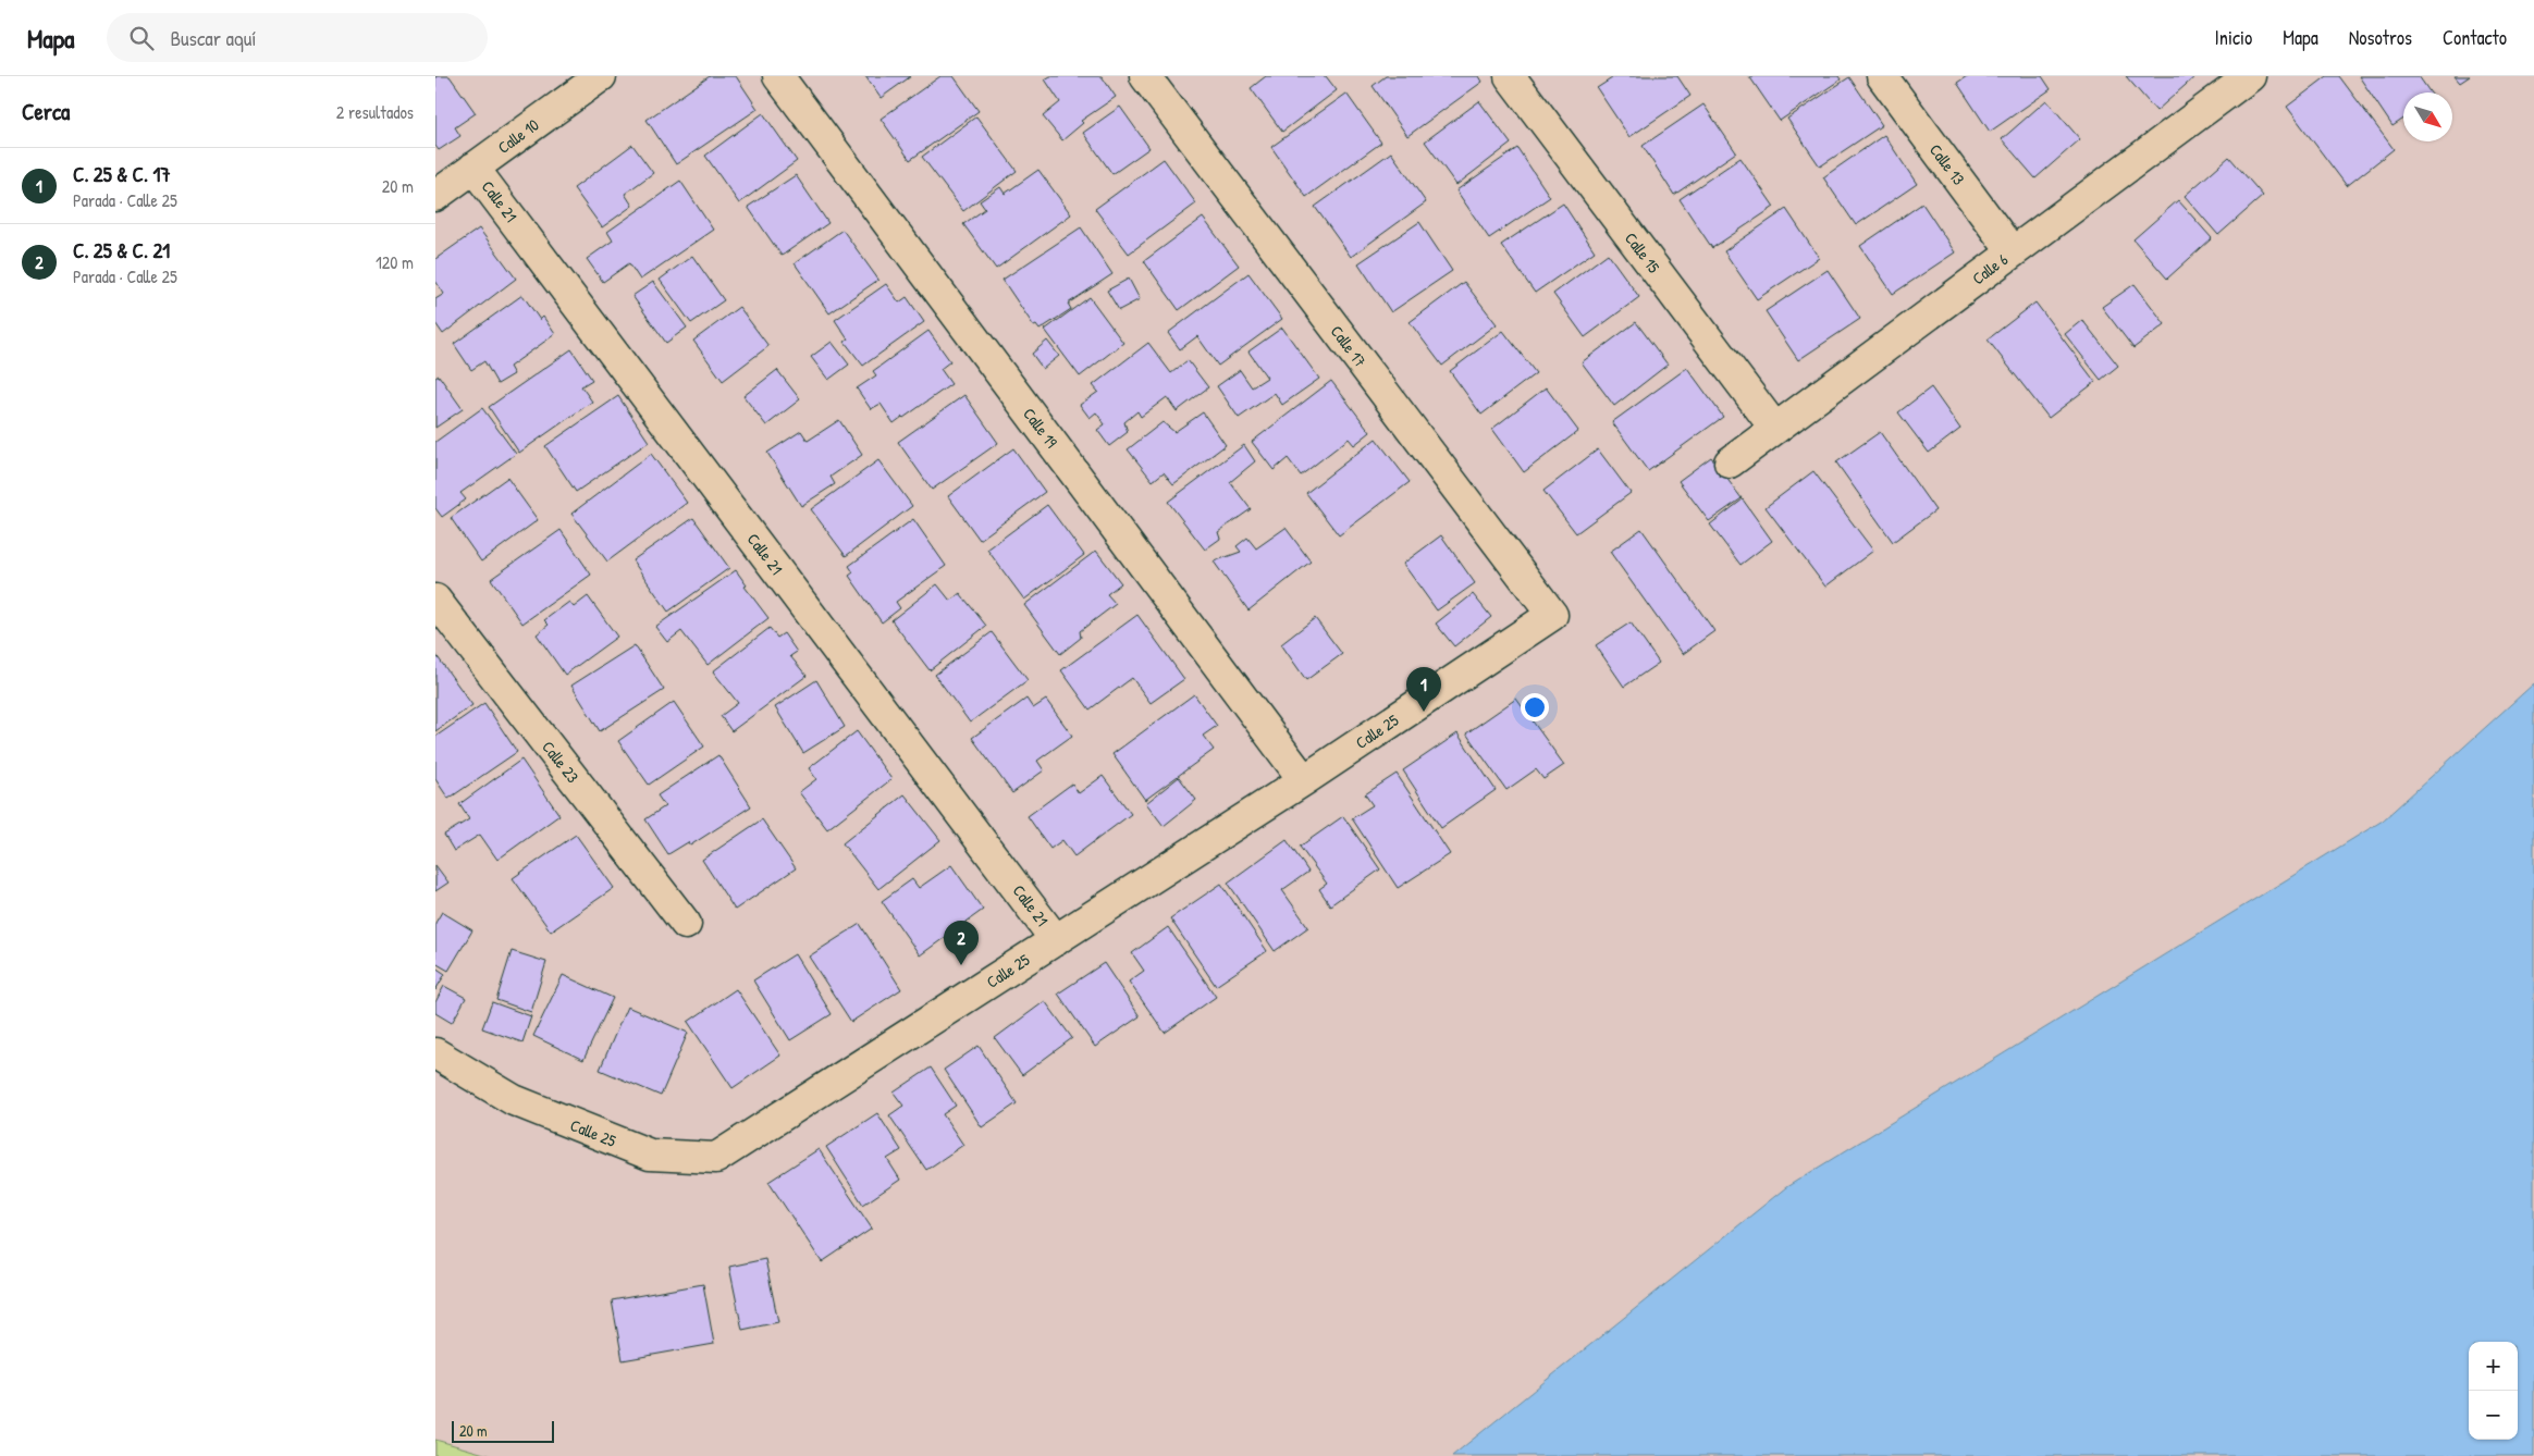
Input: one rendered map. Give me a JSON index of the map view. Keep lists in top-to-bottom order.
{
  "streets": {
    "street": [
      "Calle 10",
      "Calle 13",
      "Calle 21",
      "Calle 15",
      "Calle 6",
      "Calle 17",
      "Calle 19",
      "Calle 25",
      "Calle 23"
    ]
  },
  "crossings": [
    ["Calle 10", "Calle 21"],
    ["Calle 13", "Calle 6"],
    ["Calle 21", "Calle 25"],
    ["Calle 15", "Calle 6"],
    ["Calle 17", "Calle 25"],
    ["Calle 19", "Calle 25"]
  ],
  "scale_bar": "20 m",
  "north": "bottom right",
  "page": {
    "header": "Mapa",
    "search": "Buscar aquí",
    "nav": [
      "Inicio",
      "Mapa",
      "Nosotros",
      "Contacto"
    ],
    "heading": ["Cerca", "2 resultados"],
    "list": [
      {
        "mark": "1",
        "name": "C. 25 & C. 17",
        "note": "Parada · Calle 25",
        "value": "20 m"
      },
      {
        "mark": "2",
        "name": "C. 25 & C. 21",
        "note": "Parada · Calle 25",
        "value": "120 m"
      }
    ],
    "pins": ["1", "2"],
    "map_buttons": ["+", "−"],
    "scale": "20 m"
  }
}
